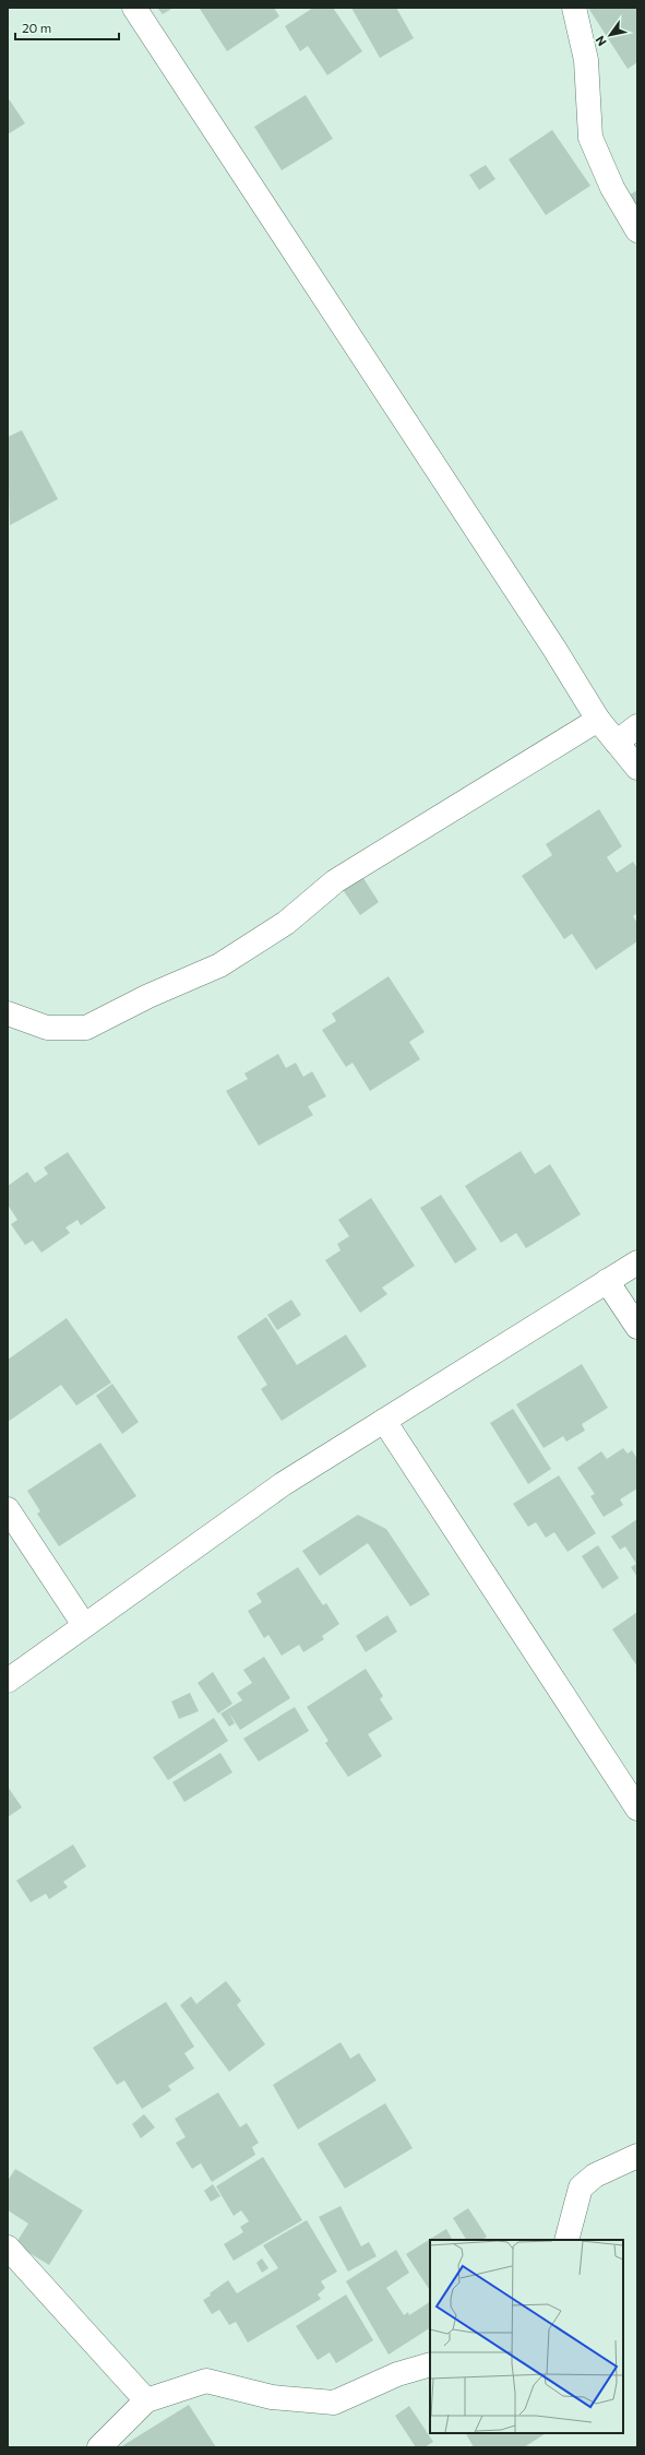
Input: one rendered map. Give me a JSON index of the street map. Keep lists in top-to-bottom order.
{
  "scale_bar": "20 m",
  "north": "bottom left"
}
